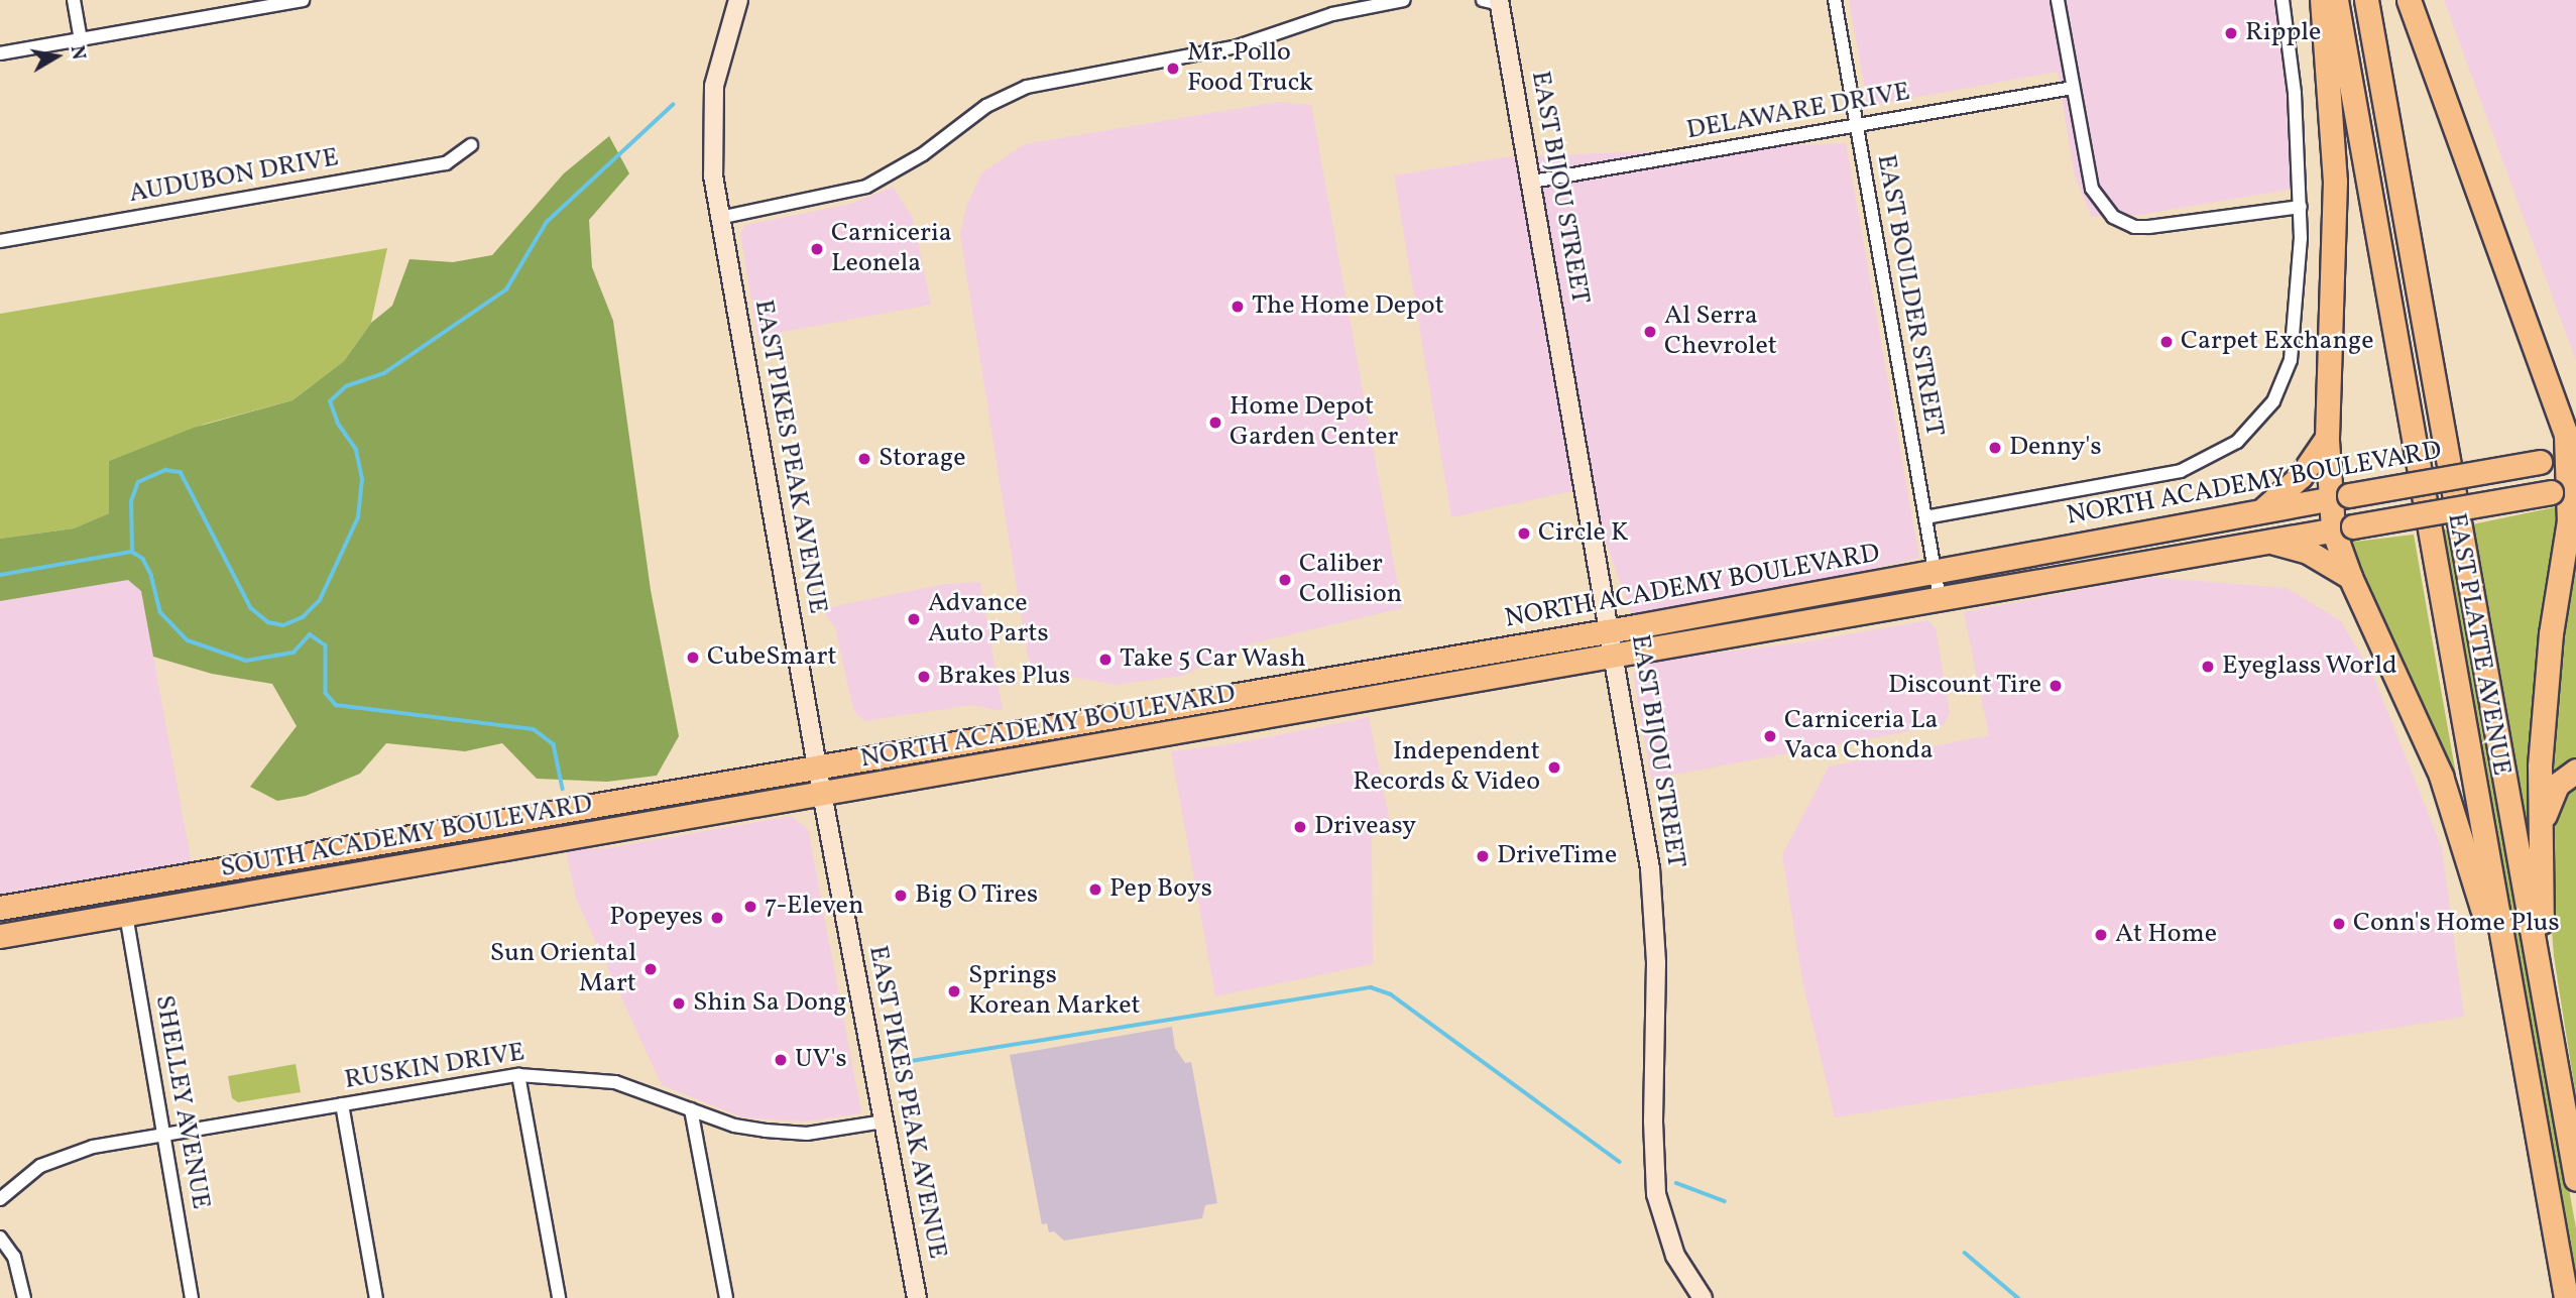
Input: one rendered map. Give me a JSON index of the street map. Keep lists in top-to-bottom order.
{
  "streets": {
    "highway": ["NORTH ACADEMY BOULEVARD", "EAST PLATTE AVENUE", "SOUTH ACADEMY BOULEVARD"],
    "main road": ["EAST BIJOU STREET", "EAST PIKES PEAK AVENUE"],
    "street": [
      "DELAWARE DRIVE",
      "AUDUBON DRIVE",
      "EAST BOULDER STREET",
      "RUSKIN DRIVE",
      "SHELLEY AVENUE"
    ]
  },
  "crossings": [
    ["DELAWARE DRIVE", "EAST BIJOU STREET"],
    ["DELAWARE DRIVE", "EAST BOULDER STREET"],
    ["EAST BIJOU STREET", "NORTH ACADEMY BOULEVARD"],
    ["EAST BOULDER STREET", "NORTH ACADEMY BOULEVARD"],
    ["EAST PIKES PEAK AVENUE", "NORTH ACADEMY BOULEVARD"],
    ["EAST PIKES PEAK AVENUE", "SOUTH ACADEMY BOULEVARD"],
    ["EAST PIKES PEAK AVENUE", "RUSKIN DRIVE"],
    ["NORTH ACADEMY BOULEVARD", "SOUTH ACADEMY BOULEVARD"],
    ["SOUTH ACADEMY BOULEVARD", "SHELLEY AVENUE"],
    ["RUSKIN DRIVE", "SHELLEY AVENUE"]
  ],
  "places": [
    "Ripple",
    "Mr. Pollo Food Truck",
    "Carniceria Leonela",
    "The Home Depot",
    "Al Serra Chevrolet",
    "Carpet Exchange",
    "Home Depot Garden Center",
    "Denny's",
    "Storage",
    "Circle K",
    "Caliber Collision",
    "Advance Auto Parts",
    "CubeSmart",
    "Take 5 Car Wash",
    "Eyeglass World",
    "Brakes Plus",
    "Discount Tire",
    "Carniceria La Vaca Chonda",
    "Independent Records & Video",
    "Driveasy",
    "DriveTime",
    "Pep Boys",
    "Big O Tires",
    "7-Eleven",
    "Popeyes",
    "Conn's Home Plus",
    "At Home",
    "Sun Oriental Mart",
    "Springs Korean Market",
    "Shin Sa Dong",
    "UV's"
  ],
  "north": "right"
}
